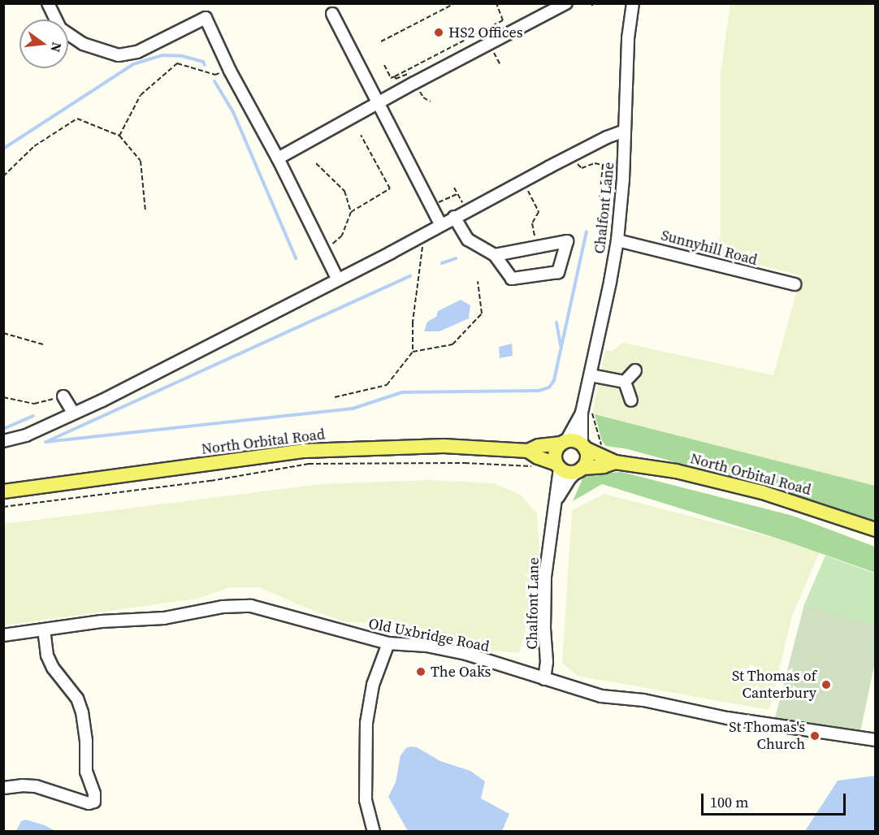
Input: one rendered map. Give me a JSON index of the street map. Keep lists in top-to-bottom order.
{
  "streets": {
    "main road": ["North Orbital Road"],
    "street": ["Chalfont Lane", "Sunnyhill Road", "Old Uxbridge Road"]
  },
  "crossings": [
    ["Chalfont Lane", "Sunnyhill Road"],
    ["Chalfont Lane", "North Orbital Road"],
    ["Chalfont Lane", "Old Uxbridge Road"]
  ],
  "places": [
    "HS2 Offices",
    "The Oaks",
    "St Thomas of Canterbury",
    "St Thomas's Church"
  ],
  "scale_bar": "100 m",
  "north": "right"
}
